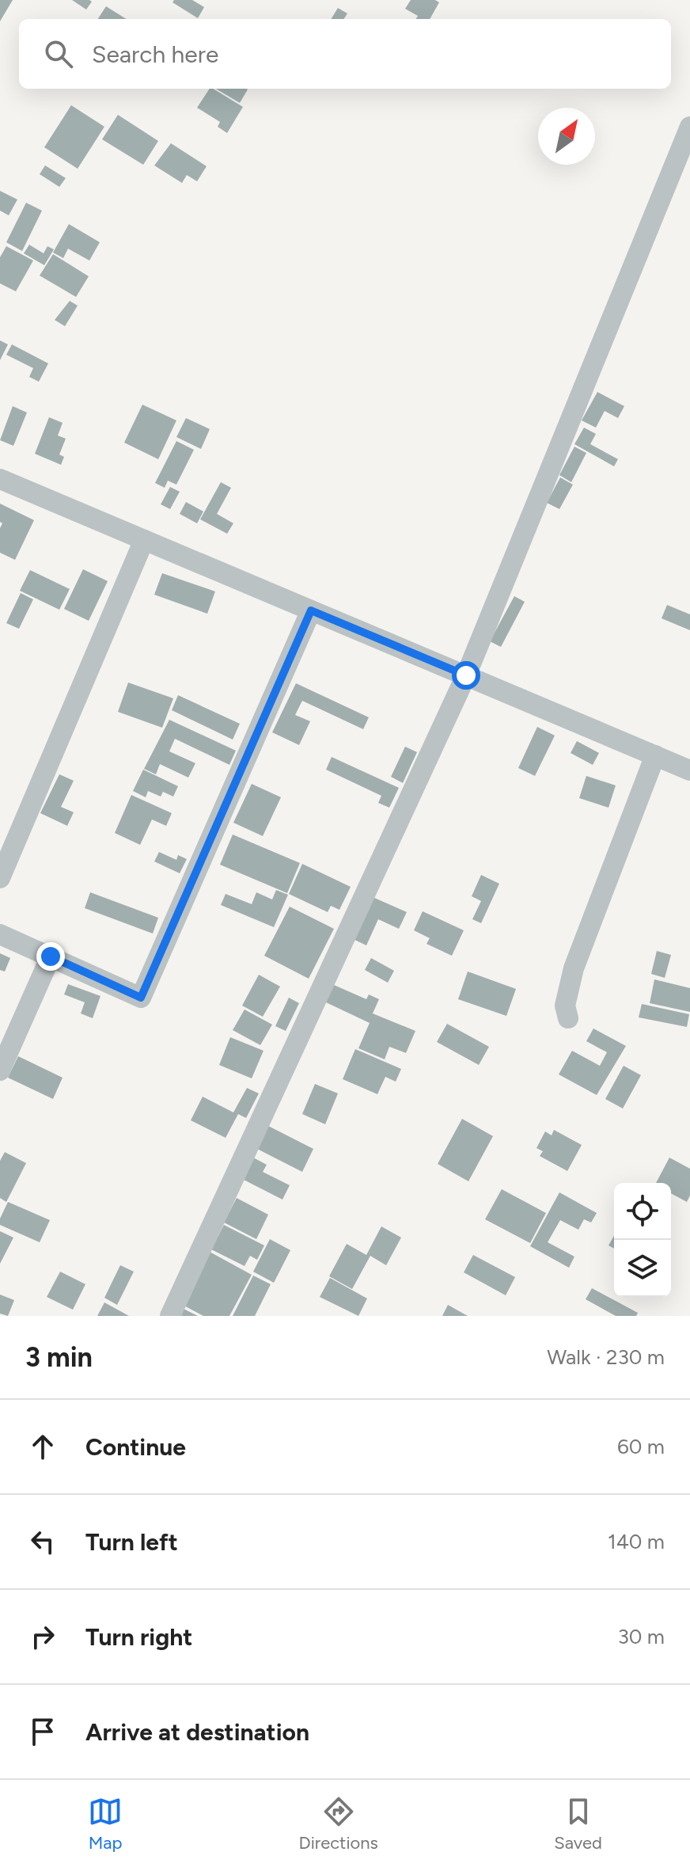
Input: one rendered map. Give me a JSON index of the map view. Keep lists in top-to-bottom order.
{
  "north": "top right",
  "page": {
    "search": "Search here",
    "heading": ["3 min", "Walk · 230 m"],
    "list": [
      ["Continue", "60 m"],
      ["Turn left", "140 m"],
      ["Turn right", "30 m"],
      "Arrive at destination"
    ],
    "nav": ["Map", "Directions", "Saved"]
  }
}
